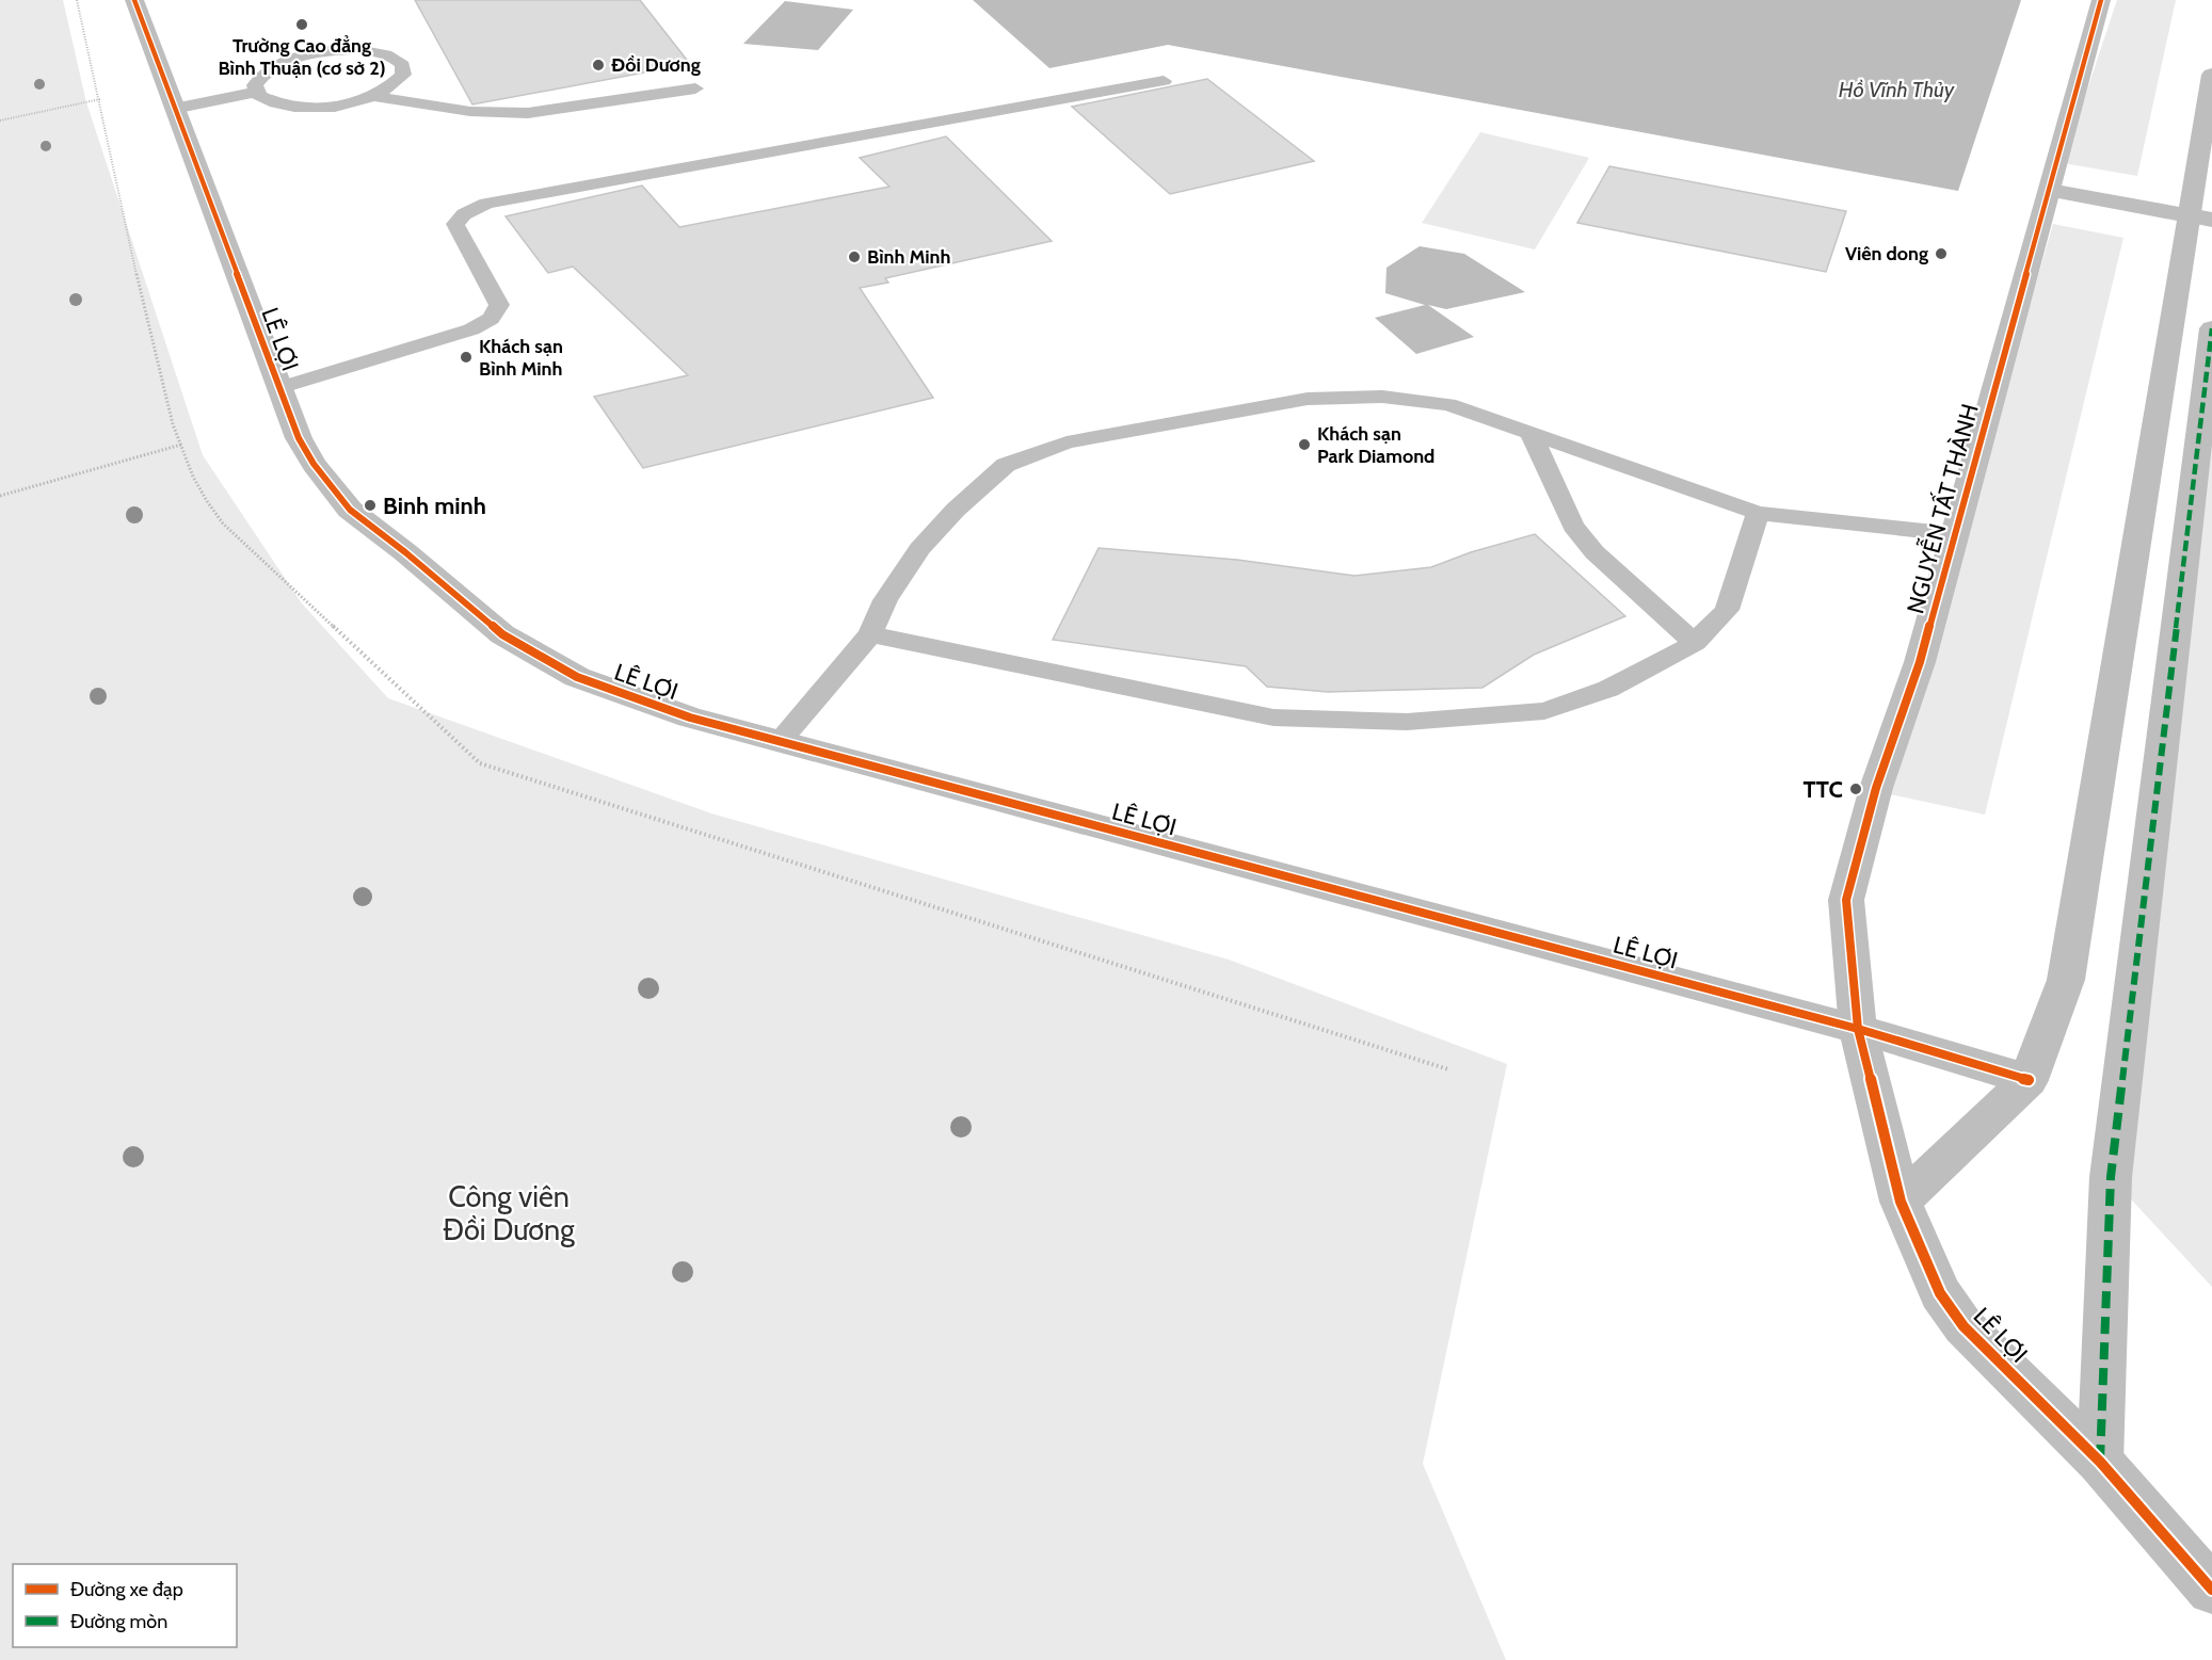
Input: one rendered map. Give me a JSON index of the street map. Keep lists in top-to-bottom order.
{
  "streets": {
    "street": ["LÊ LỢI", "NGUYỄN TẤT THÀNH"]
  },
  "crossings": [
    ["LÊ LỢI", "NGUYỄN TẤT THÀNH"]
  ],
  "water": ["Hồ Vĩnh Thủy"],
  "parks": ["Công viên Đồi Dương"],
  "places": [
    "Trường Cao đẳng Bình Thuận (cơ sở 2)",
    "Đồi Dương",
    "Viên dong",
    "Bình Minh",
    "Khách sạn Bình Minh",
    "Khách sạn Park Diamond",
    "Binh minh",
    "TTC"
  ],
  "legend": ["Đường xe đạp", "Đường mòn"]
}
